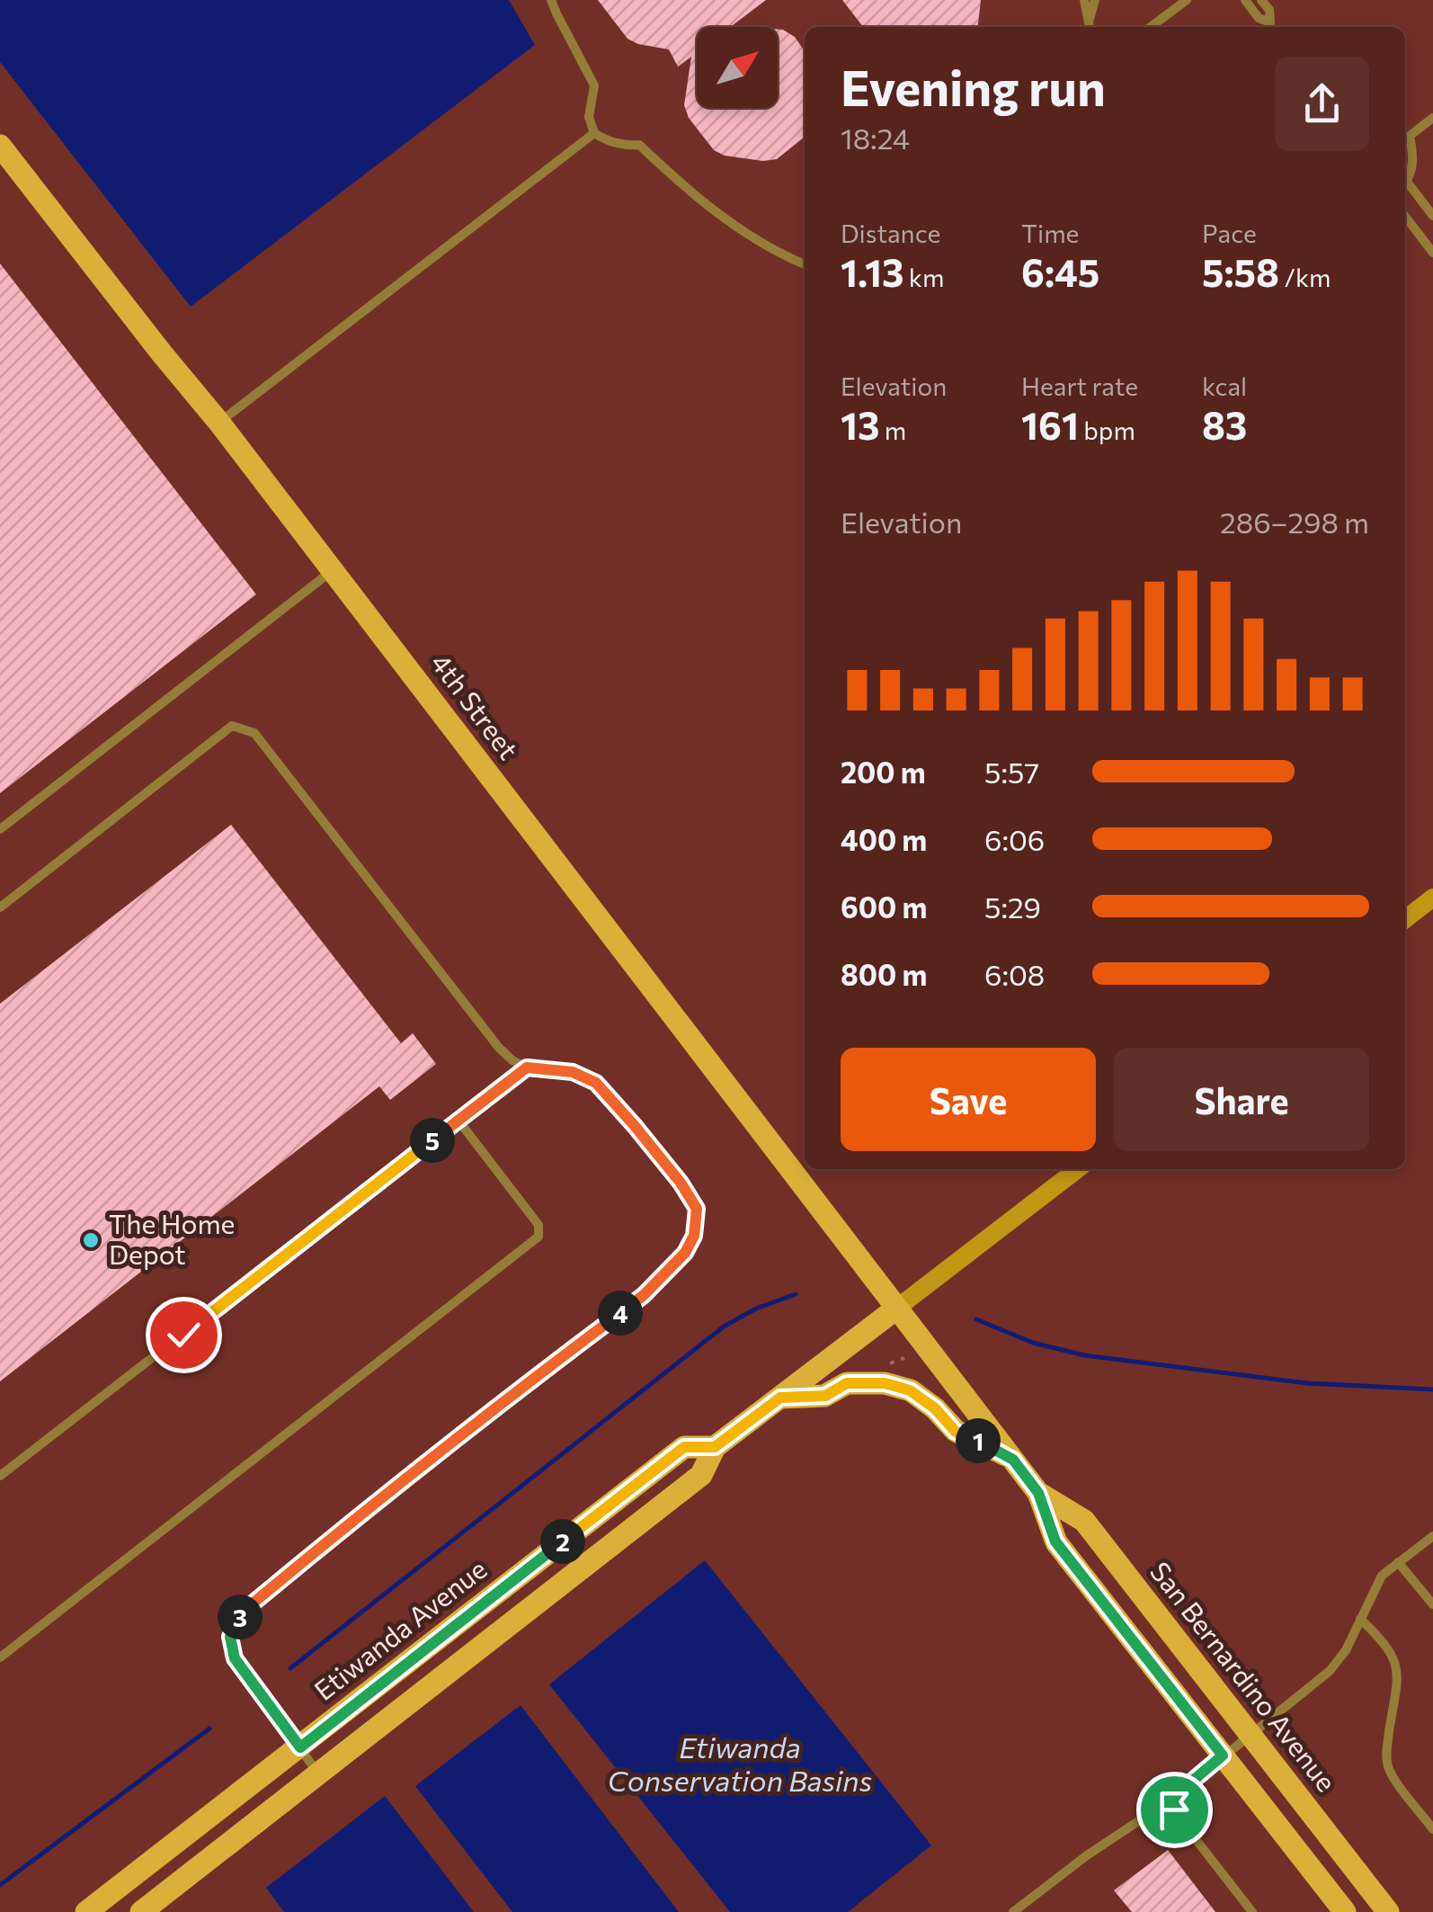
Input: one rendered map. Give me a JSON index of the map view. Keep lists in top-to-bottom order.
{
  "streets": {
    "main road": ["4th Street", "Etiwanda Avenue", "San Bernardino Avenue"]
  },
  "crossings": [
    ["4th Street", "Etiwanda Avenue"],
    ["4th Street", "San Bernardino Avenue"],
    ["Etiwanda Avenue", "San Bernardino Avenue"]
  ],
  "water": ["Etiwanda Conservation Basins"],
  "places": ["The Home Depot"],
  "north": "top right",
  "page": {
    "heading": ["Evening run", "18:24"],
    "stats": [
      ["Distance", "1.13 km"],
      ["Time", "6:45"],
      ["Pace", "5:58 /km"],
      ["Elevation", "13 m"],
      ["Heart rate", "161 bpm"],
      ["kcal", "83"]
    ],
    "chart": ["Elevation", "286–298 m"],
    "list": [
      {
        "name": "200 m",
        "note": "5:57"
      },
      {
        "name": "400 m",
        "note": "6:06"
      },
      {
        "name": "600 m",
        "note": "5:29"
      },
      {
        "name": "800 m",
        "note": "6:08"
      }
    ],
    "buttons": ["Save", "Share"],
    "pins": [
      "5",
      "4",
      "1",
      "2",
      "3"
    ]
  }
}
